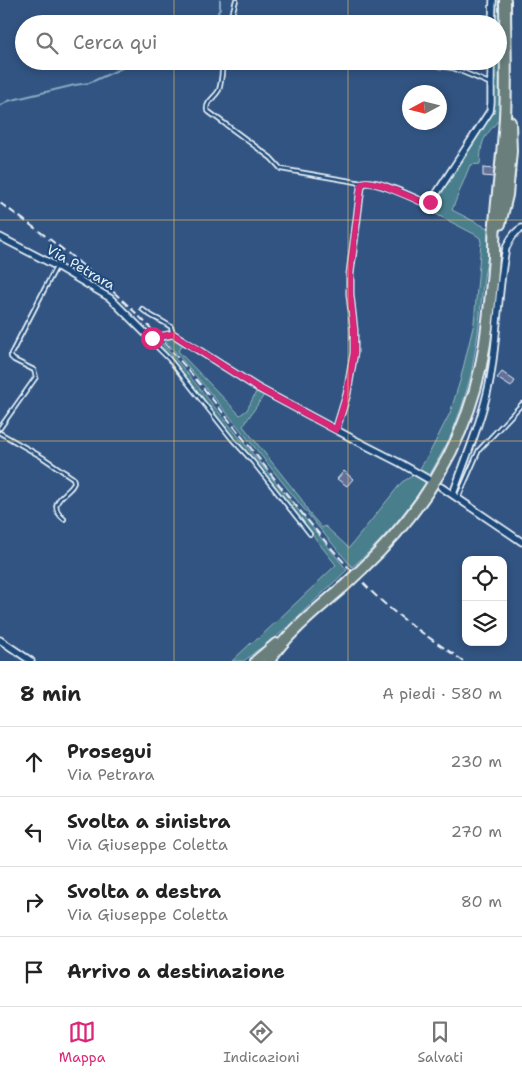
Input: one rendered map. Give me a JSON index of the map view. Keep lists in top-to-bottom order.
{
  "streets": {
    "street": ["Via Petrara"]
  },
  "north": "left",
  "page": {
    "search": "Cerca qui",
    "heading": ["8 min", "A piedi · 580 m"],
    "list": [
      ["Prosegui", "Via Petrara", "230 m"],
      ["Svolta a sinistra", "Via Giuseppe Coletta", "270 m"],
      ["Svolta a destra", "Via Giuseppe Coletta", "80 m"],
      "Arrivo a destinazione"
    ],
    "nav": ["Mappa", "Indicazioni", "Salvati"]
  }
}
